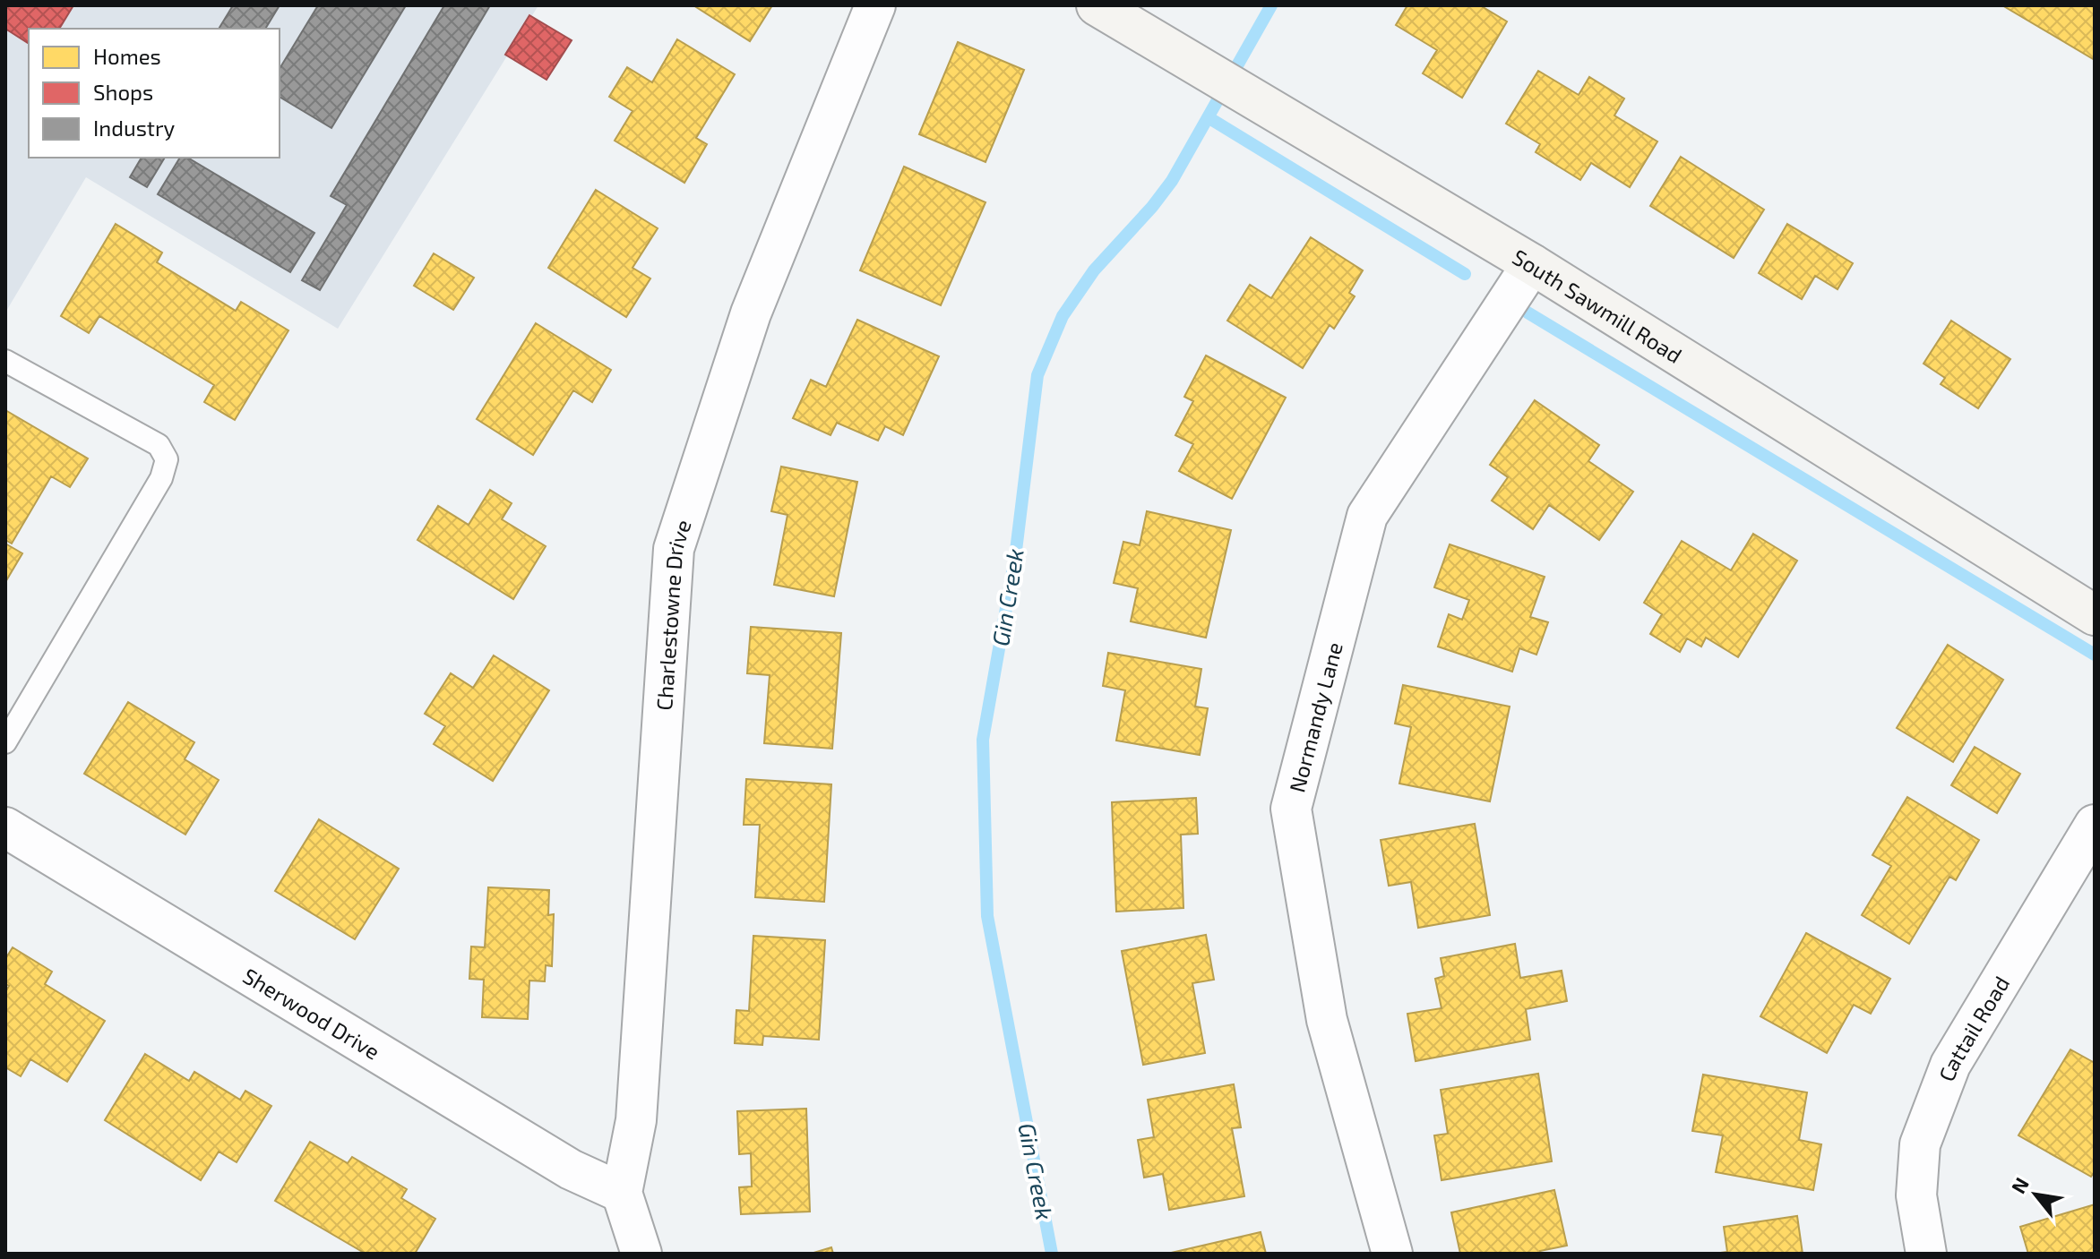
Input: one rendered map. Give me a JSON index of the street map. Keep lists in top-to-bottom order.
{
  "streets": {
    "street": [
      "South Sawmill Road",
      "Charlestowne Drive",
      "Normandy Lane",
      "Sherwood Drive",
      "Cattail Road"
    ]
  },
  "crossings": [
    ["South Sawmill Road", "Normandy Lane"],
    ["Charlestowne Drive", "Sherwood Drive"]
  ],
  "water": ["Gin Creek"],
  "legend": ["Homes", "Shops", "Industry"],
  "north": "top left"
}
